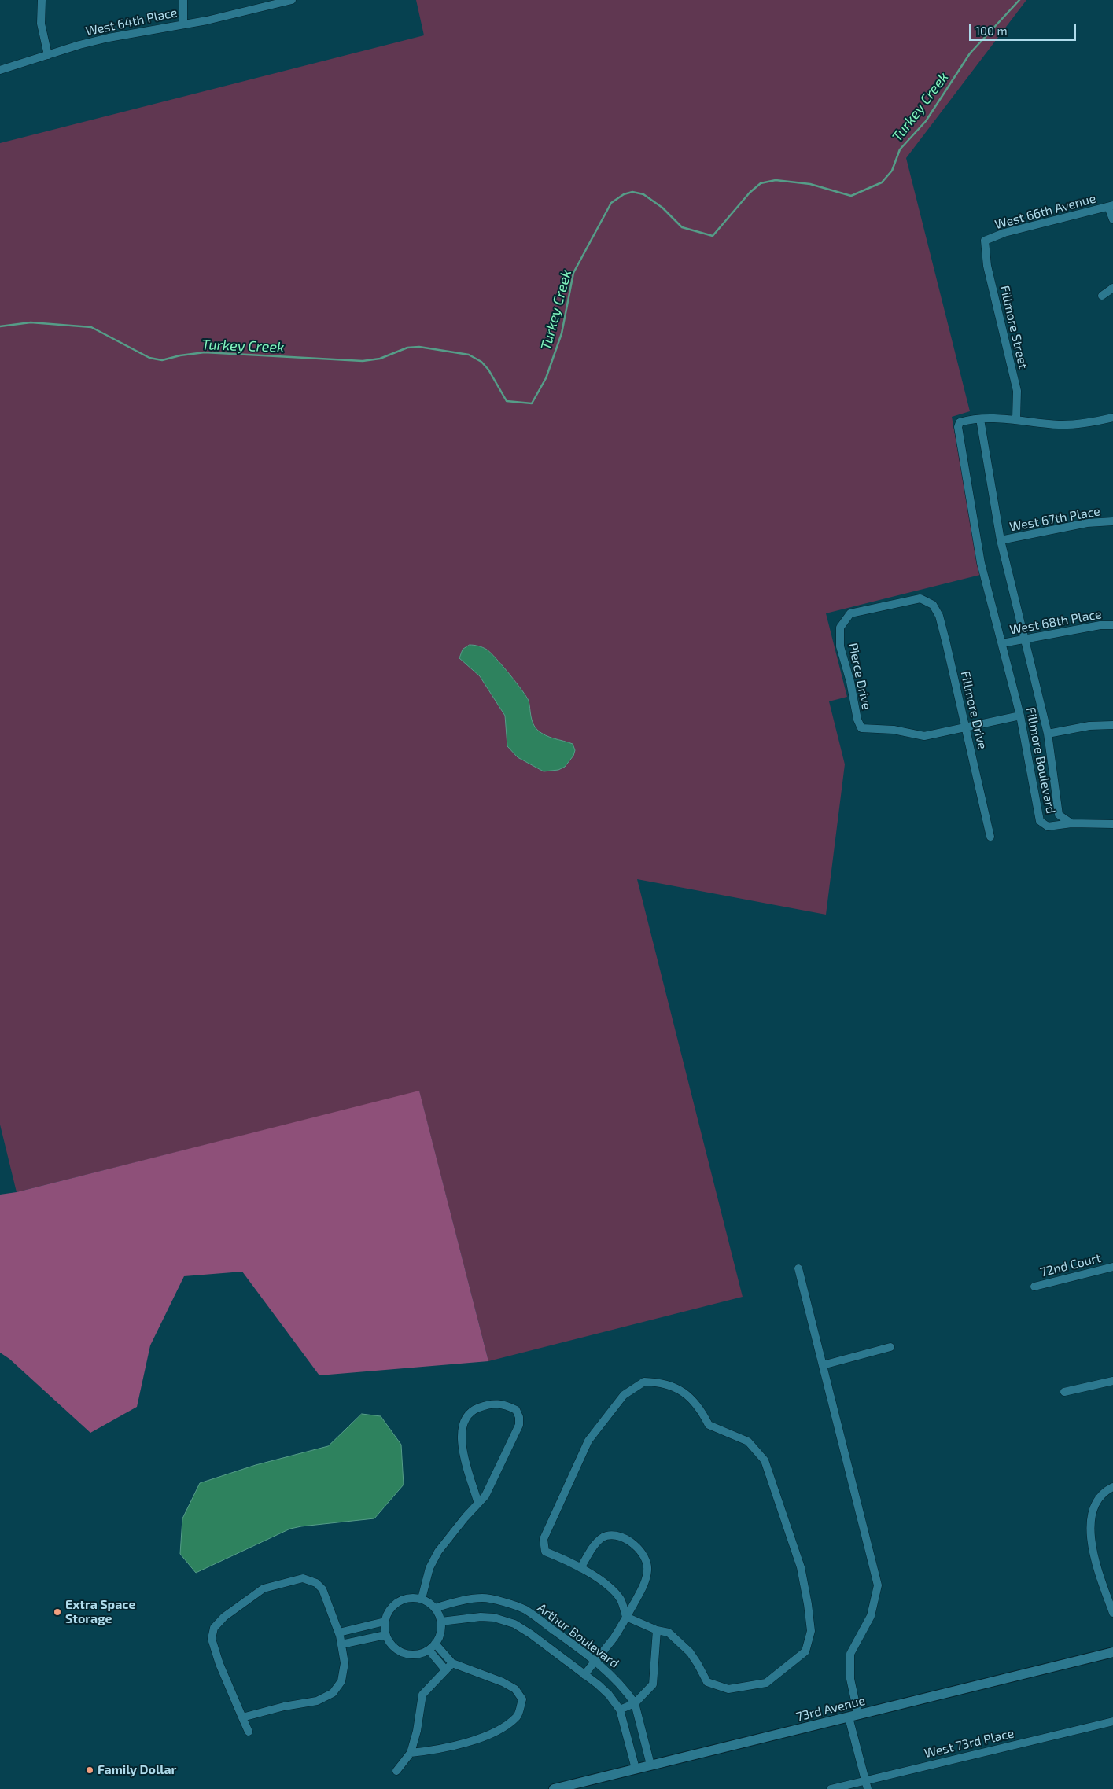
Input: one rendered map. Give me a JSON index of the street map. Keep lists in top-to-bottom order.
{
  "streets": {
    "street": [
      "West 64th Place",
      "West 66th Avenue",
      "Fillmore Street",
      "West 67th Place",
      "West 68th Place",
      "Pierce Drive",
      "Fillmore Drive",
      "Fillmore Boulevard",
      "72nd Court",
      "Arthur Boulevard",
      "73rd Avenue",
      "West 73rd Place"
    ]
  },
  "crossings": [
    ["West 66th Avenue", "Fillmore Street"],
    ["West 67th Place", "Fillmore Boulevard"],
    ["West 68th Place", "Fillmore Boulevard"],
    ["Pierce Drive", "Fillmore Drive"],
    ["Pierce Drive", "Fillmore Boulevard"],
    ["Arthur Boulevard", "73rd Avenue"]
  ],
  "water": ["Turkey Creek"],
  "places": ["Extra Space Storage", "Family Dollar"],
  "scale_bar": "100 m"
}
